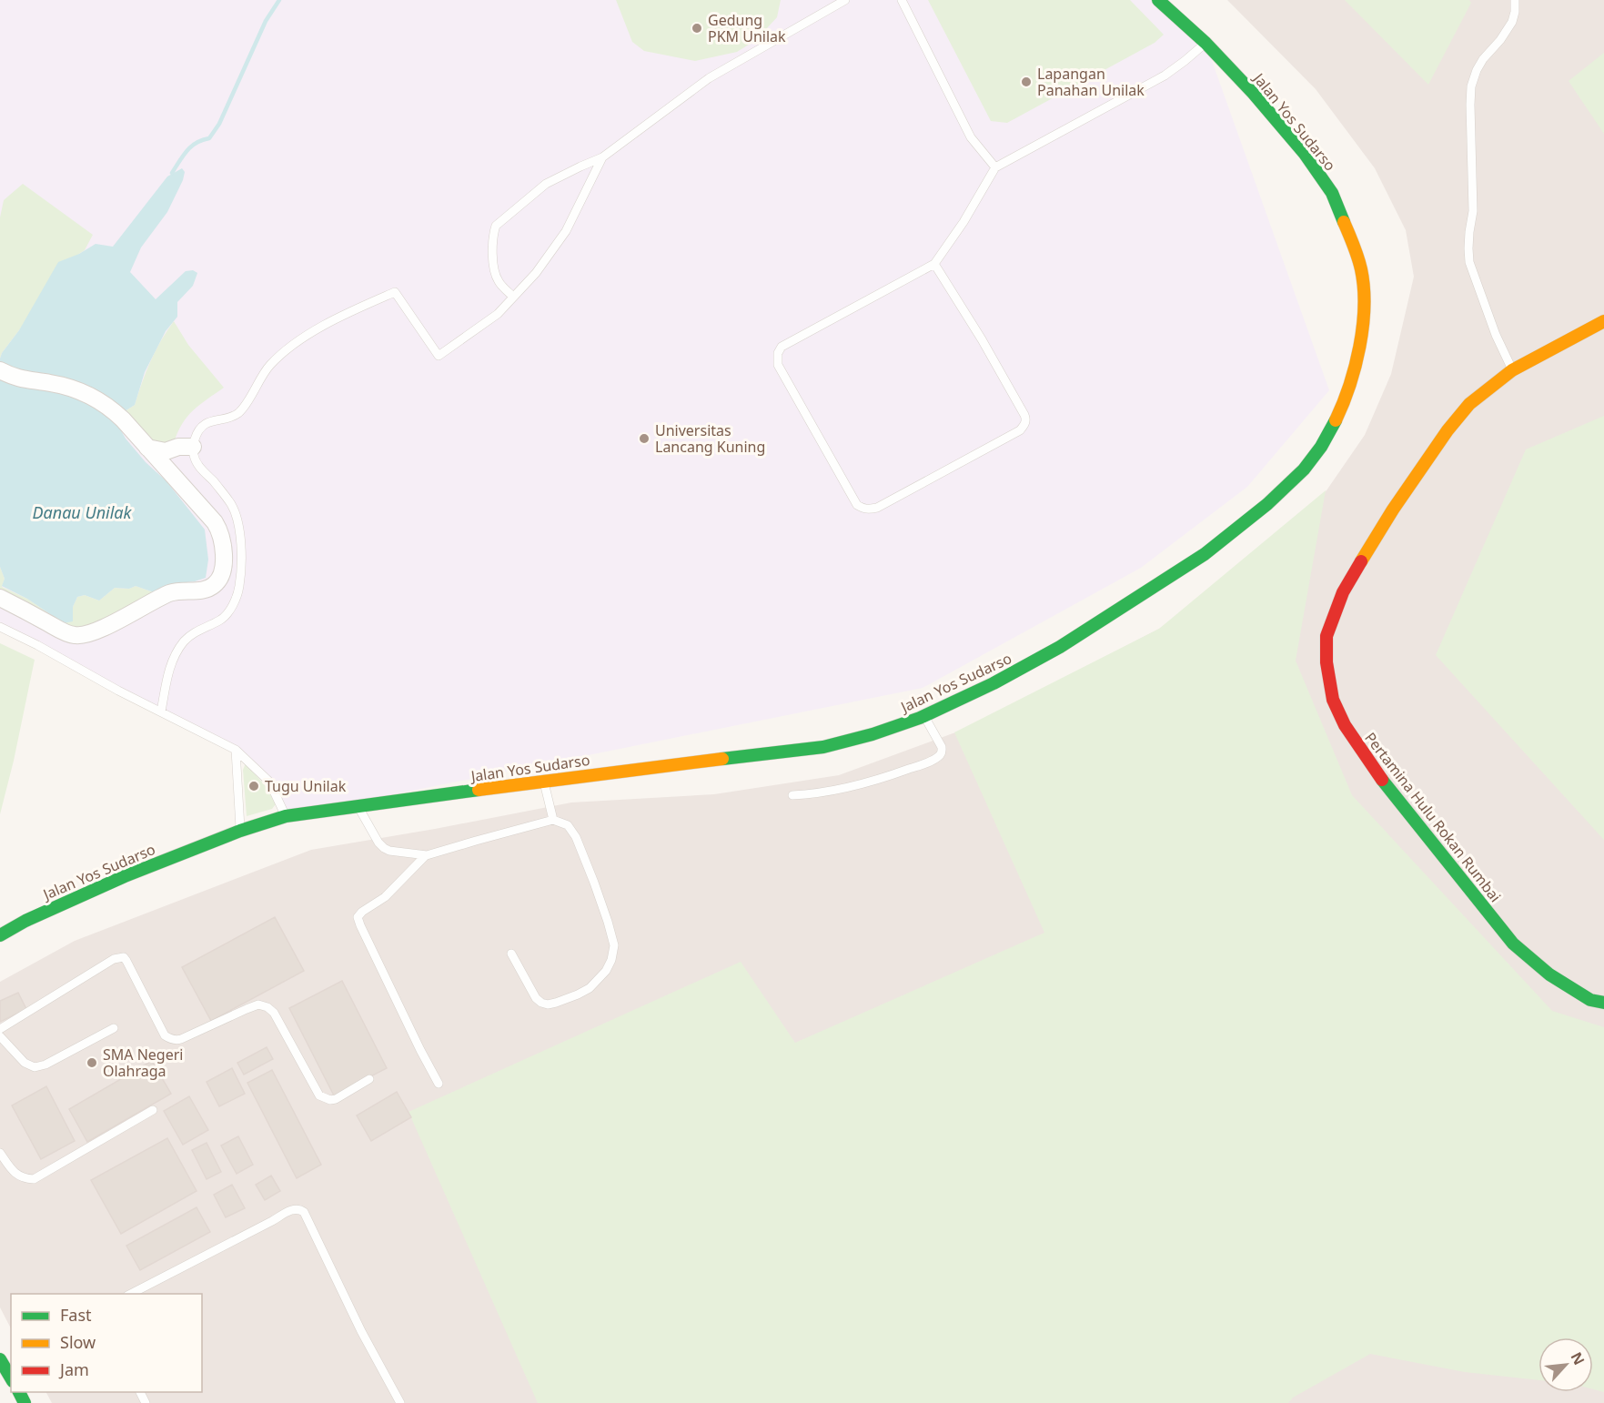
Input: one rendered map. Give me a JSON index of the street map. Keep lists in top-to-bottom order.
{
  "streets": {
    "main road": ["Jalan Yos Sudarso", "Pertamina Hulu Rokan Rumbai"]
  },
  "water": ["Danau Unilak"],
  "places": [
    "Gedung PKM Unilak",
    "Lapangan Panahan Unilak",
    "Universitas Lancang Kuning",
    "Tugu Unilak",
    "SMA Negeri Olahraga"
  ],
  "legend": ["Fast", "Slow", "Jam"],
  "north": "top right"
}
